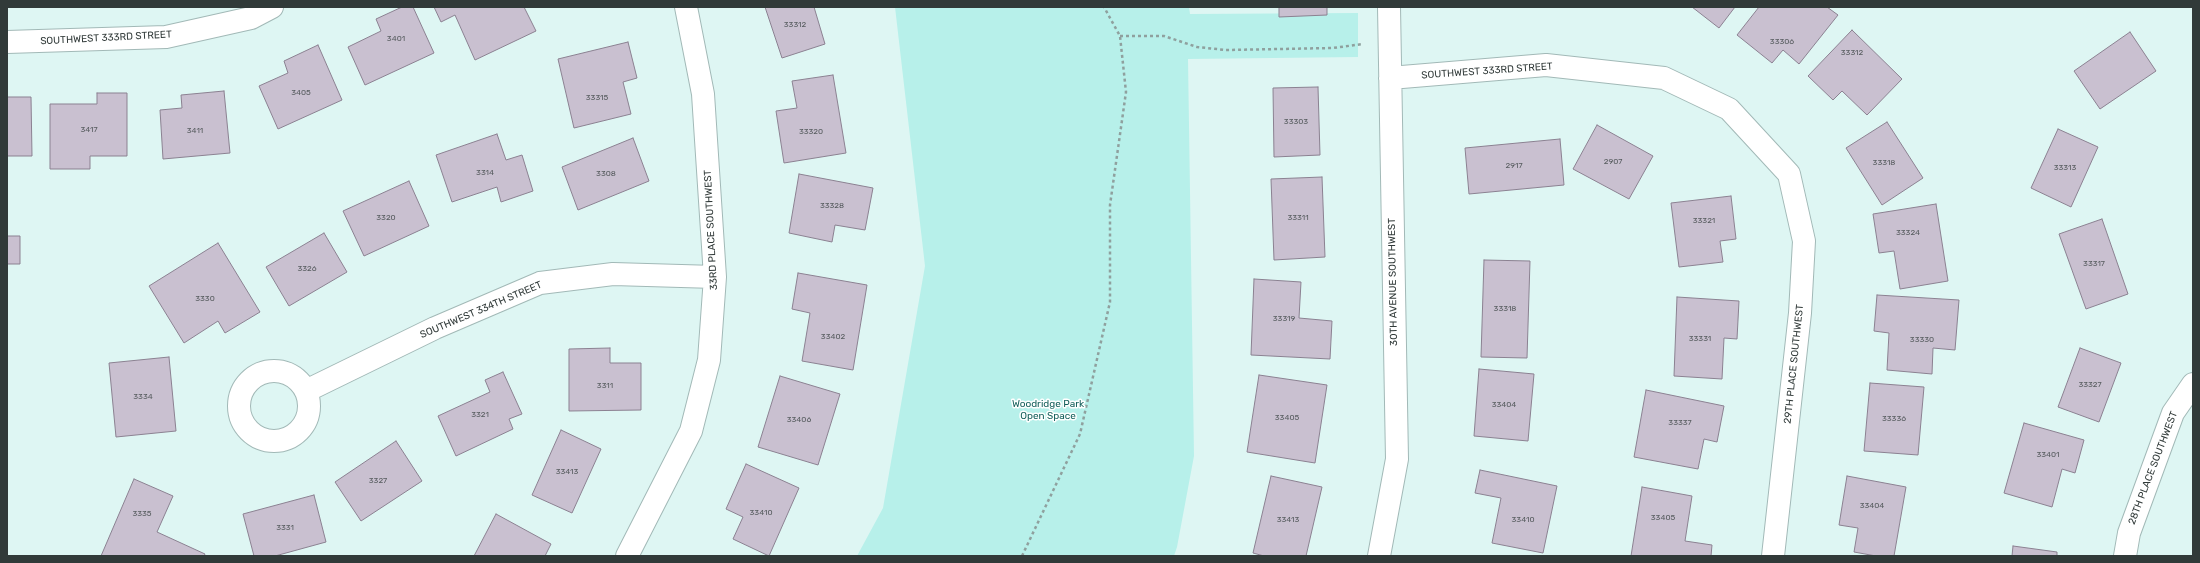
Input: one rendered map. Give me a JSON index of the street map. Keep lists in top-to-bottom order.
{
  "streets": {
    "street": [
      "SOUTHWEST 333RD STREET",
      "33RD PLACE SOUTHWEST",
      "30TH AVENUE SOUTHWEST",
      "SOUTHWEST 334TH STREET",
      "29TH PLACE SOUTHWEST",
      "28TH PLACE SOUTHWEST"
    ]
  },
  "crossings": [
    ["SOUTHWEST 333RD STREET", "30TH AVENUE SOUTHWEST"],
    ["SOUTHWEST 333RD STREET", "29TH PLACE SOUTHWEST"],
    ["33RD PLACE SOUTHWEST", "SOUTHWEST 334TH STREET"]
  ],
  "parks": ["Woodridge Park Open Space"],
  "house_numbers": [
    "33312",
    "3401",
    "33306",
    "33312",
    "3405",
    "33315",
    "33303",
    "3417",
    "3411",
    "33320",
    "2907",
    "33318",
    "2917",
    "33313",
    "3314",
    "3308",
    "33328",
    "3320",
    "33311",
    "33321",
    "33324",
    "33317",
    "3326",
    "3330",
    "33318",
    "33319",
    "33402",
    "33331",
    "33330",
    "33327",
    "3311",
    "3334",
    "33404",
    "3321",
    "33405",
    "33336",
    "33406",
    "33337",
    "33401",
    "33413",
    "3327",
    "33404",
    "33410",
    "3335",
    "33405",
    "33413",
    "33410",
    "3331"
  ]
}
